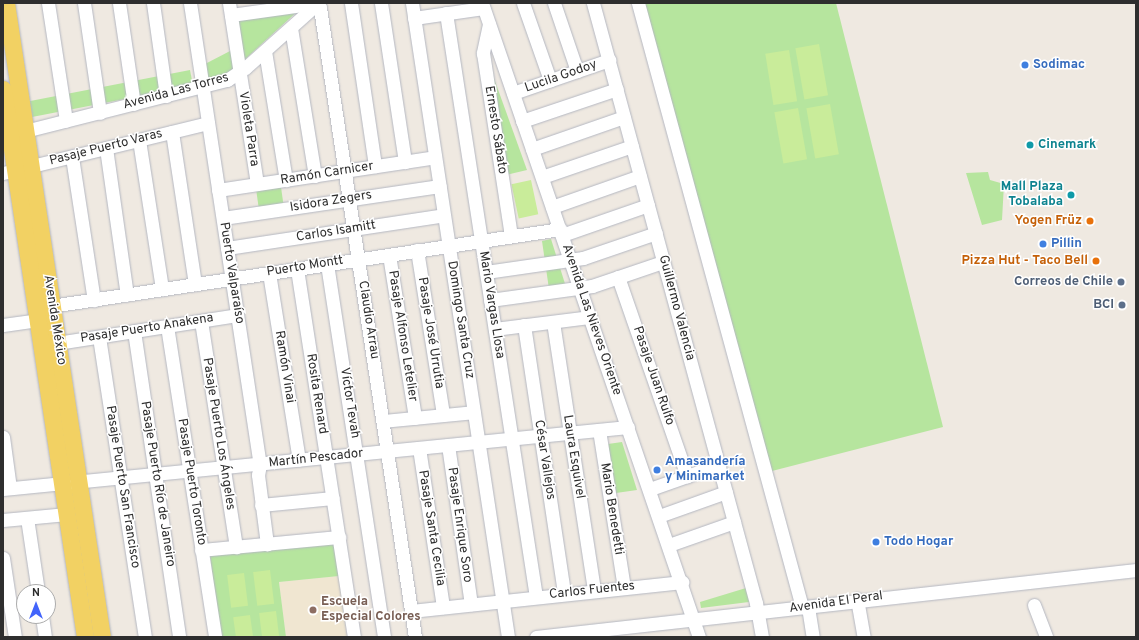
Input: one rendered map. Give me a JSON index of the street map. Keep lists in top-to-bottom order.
{
  "streets": {
    "main road": ["Avenida México"],
    "street": [
      "Lucila Godoy",
      "Avenida Las Torres",
      "Violeta Parra",
      "Ernesto Sábato",
      "Pasaje Puerto Varas",
      "Ramón Carnicer",
      "Isidora Zegers",
      "Carlos Isamitt",
      "Puerto Montt",
      "Puerto Valparaíso",
      "Mario Vargas Llosa",
      "Guillermo Valencia",
      "Claudio Arrau",
      "Domingo Santa Cruz",
      "Avenida Las Nieves Oriente",
      "Pasaje Puerto Anakena",
      "Pasaje José Urrutia",
      "Pasaje Alfonso Letelier",
      "Ramón Vinai",
      "Pasaje Juan Rulfo",
      "Rosita Renard",
      "Víctor Tevah",
      "Pasaje Puerto Los Ángeles",
      "Laura Esquivel",
      "Martín Pescador",
      "César Vallejos",
      "Pasaje Puerto Toronto",
      "Pasaje Puerto Río de Janeiro",
      "Pasaje Puerto San Francisco",
      "Mario Benedetti",
      "Pasaje Enrique Soro",
      "Pasaje Santa Cecilia",
      "Carlos Fuentes",
      "Avenida El Peral"
    ]
  },
  "crossings": [
    ["Lucila Godoy", "Guillermo Valencia"],
    ["Lucila Godoy", "Avenida Las Nieves Oriente"],
    ["Avenida Las Torres", "Violeta Parra"],
    ["Avenida Las Torres", "Puerto Valparaíso"],
    ["Avenida Las Torres", "Avenida México"],
    ["Avenida Las Torres", "Claudio Arrau"],
    ["Violeta Parra", "Ramón Carnicer"],
    ["Ernesto Sábato", "Puerto Montt"],
    ["Ernesto Sábato", "Avenida Las Nieves Oriente"],
    ["Pasaje Puerto Varas", "Puerto Valparaíso"],
    ["Pasaje Puerto Varas", "Avenida México"],
    ["Ramón Carnicer", "Puerto Valparaíso"],
    ["Ramón Carnicer", "Claudio Arrau"],
    ["Ramón Carnicer", "Domingo Santa Cruz"],
    ["Isidora Zegers", "Puerto Valparaíso"],
    ["Isidora Zegers", "Claudio Arrau"],
    ["Isidora Zegers", "Domingo Santa Cruz"],
    ["Carlos Isamitt", "Puerto Valparaíso"],
    ["Carlos Isamitt", "Claudio Arrau"],
    ["Carlos Isamitt", "Domingo Santa Cruz"],
    ["Puerto Montt", "Puerto Valparaíso"],
    ["Puerto Montt", "Mario Vargas Llosa"],
    ["Puerto Montt", "Guillermo Valencia"],
    ["Puerto Montt", "Avenida México"],
    ["Puerto Montt", "Claudio Arrau"],
    ["Puerto Montt", "Domingo Santa Cruz"],
    ["Puerto Montt", "Avenida Las Nieves Oriente"],
    ["Puerto Montt", "Pasaje José Urrutia"],
    ["Puerto Montt", "Pasaje Alfonso Letelier"],
    ["Puerto Montt", "Ramón Vinai"],
    ["Puerto Montt", "Rosita Renard"],
    ["Puerto Montt", "Víctor Tevah"],
    ["Puerto Valparaíso", "Pasaje Puerto Anakena"],
    ["Puerto Valparaíso", "Martín Pescador"],
    ["Mario Vargas Llosa", "Martín Pescador"],
    ["Mario Vargas Llosa", "Carlos Fuentes"],
    ["Guillermo Valencia", "Avenida El Peral"],
    ["Avenida México", "Pasaje Puerto Anakena"],
    ["Avenida México", "Martín Pescador"],
    ["Claudio Arrau", "Martín Pescador"],
    ["Claudio Arrau", "Carlos Fuentes"],
    ["Domingo Santa Cruz", "Martín Pescador"],
    ["Domingo Santa Cruz", "Carlos Fuentes"],
    ["Avenida Las Nieves Oriente", "Martín Pescador"],
    ["Avenida Las Nieves Oriente", "Carlos Fuentes"],
    ["Avenida Las Nieves Oriente", "Avenida El Peral"],
    ["Pasaje Puerto Anakena", "Pasaje Puerto Los Ángeles"],
    ["Pasaje Puerto Anakena", "Pasaje Puerto Toronto"],
    ["Pasaje Puerto Anakena", "Pasaje Puerto Río de Janeiro"],
    ["Pasaje Puerto Anakena", "Pasaje Puerto San Francisco"],
    ["Ramón Vinai", "Martín Pescador"],
    ["Rosita Renard", "Martín Pescador"],
    ["Víctor Tevah", "Martín Pescador"],
    ["Pasaje Puerto Los Ángeles", "Martín Pescador"],
    ["Laura Esquivel", "Martín Pescador"],
    ["Laura Esquivel", "Carlos Fuentes"],
    ["Martín Pescador", "César Vallejos"],
    ["Martín Pescador", "Pasaje Puerto Toronto"],
    ["Martín Pescador", "Pasaje Puerto Río de Janeiro"],
    ["Martín Pescador", "Pasaje Puerto San Francisco"],
    ["Martín Pescador", "Mario Benedetti"],
    ["Martín Pescador", "Pasaje Enrique Soro"],
    ["Martín Pescador", "Pasaje Santa Cecilia"],
    ["César Vallejos", "Carlos Fuentes"],
    ["Mario Benedetti", "Carlos Fuentes"],
    ["Pasaje Enrique Soro", "Carlos Fuentes"],
    ["Pasaje Santa Cecilia", "Carlos Fuentes"]
  ],
  "places": [
    "Sodimac",
    "Cinemark",
    "Mall Plaza Tobalaba",
    "Yogen Früz",
    "Pillin",
    "Pizza Hut - Taco Bell",
    "Correos de Chile",
    "BCI",
    "Amasandería y Minimarket",
    "Todo Hogar",
    "Escuela Especial Colores"
  ],
  "north": "top"
}
